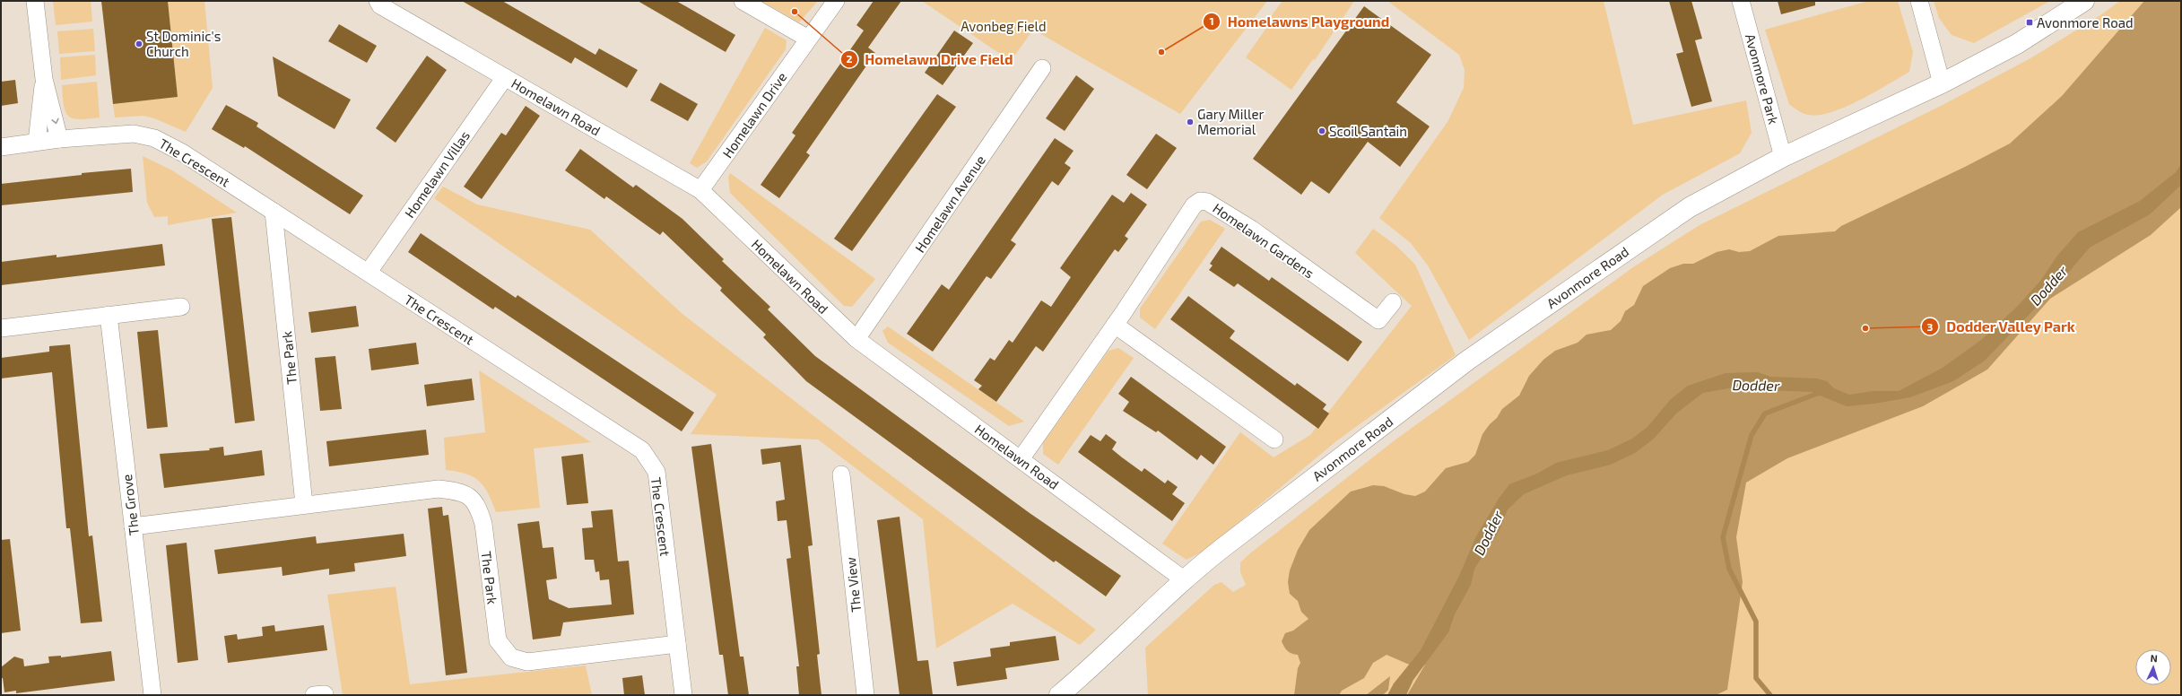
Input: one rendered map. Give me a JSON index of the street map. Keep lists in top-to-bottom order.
{
  "streets": {
    "street": [
      "Avonmore Park",
      "Homelawn Road",
      "Homelawn Drive",
      "The Crescent",
      "Homelawn Villas",
      "Homelawn Avenue",
      "Homelawn Gardens",
      "Avonmore Road",
      "The Park",
      "The Grove",
      "The View"
    ]
  },
  "crossings": [
    ["Avonmore Park", "Avonmore Road"],
    ["Homelawn Road", "Homelawn Drive"],
    ["Homelawn Road", "Homelawn Villas"],
    ["Homelawn Road", "Homelawn Avenue"],
    ["Homelawn Road", "Homelawn Gardens"],
    ["Homelawn Road", "Avonmore Road"],
    ["The Crescent", "Homelawn Villas"],
    ["The Crescent", "The Park"],
    ["The Park", "The Grove"]
  ],
  "water": ["Dodder"],
  "parks": ["Avonbeg Field"],
  "places": {
    "other": [
      "Homelawn Drive Field",
      "St Dominic's Church",
      "Homelawns Playground",
      "Gary Miller Memorial",
      "Scoil Santain",
      "Dodder Valley Park"
    ],
    "transit": ["Avonmore Road"]
  },
  "north": "top"
}
